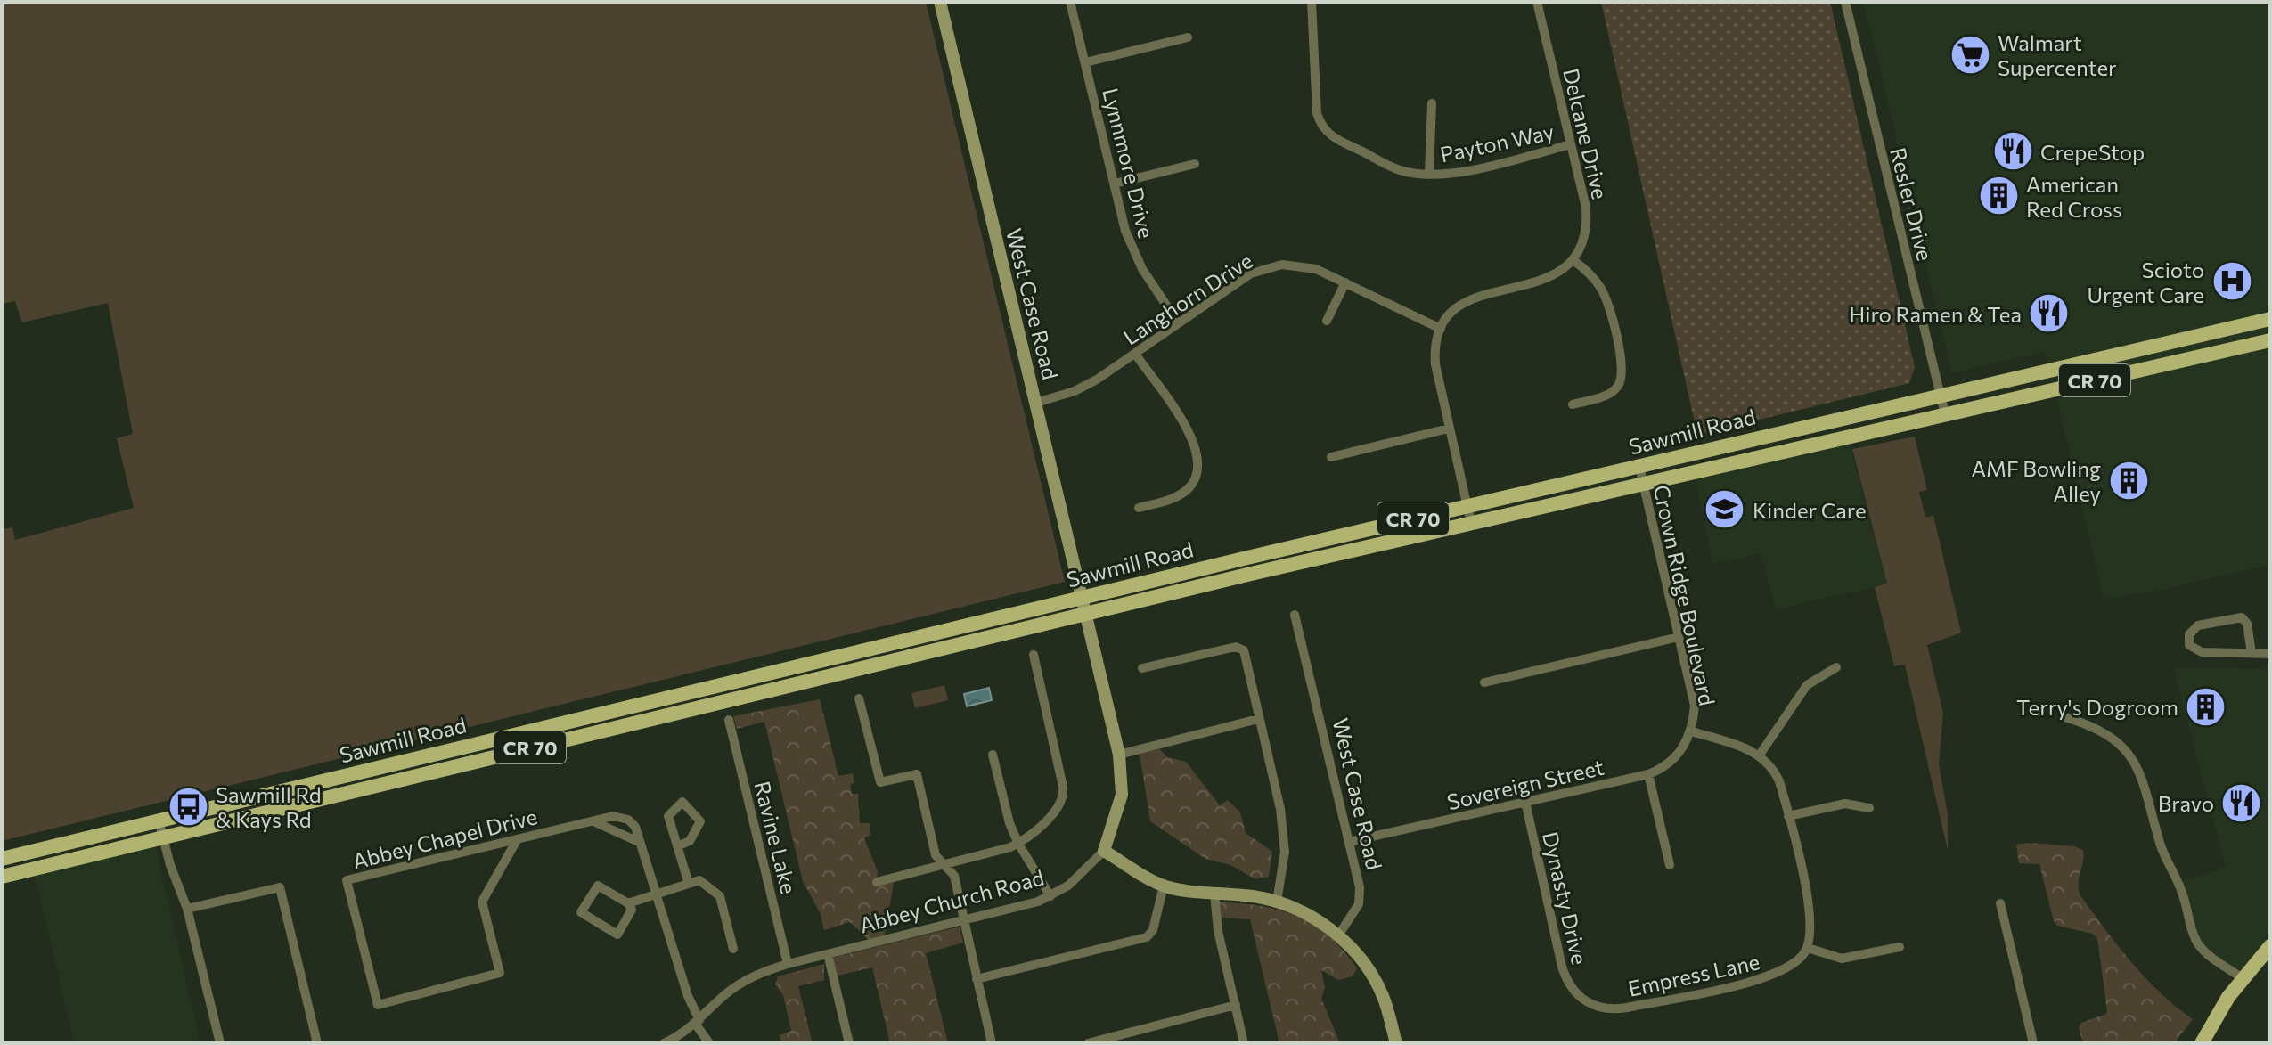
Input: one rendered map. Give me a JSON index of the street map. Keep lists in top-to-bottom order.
{
  "streets": {
    "main road": [
      "West Case Road",
      "CR 70",
      "Sawmill Road",
      "Abbey Church Road"
    ],
    "street": [
      "Delcane Drive",
      "Payton Way",
      "Lynnmore Drive",
      "Resler Drive",
      "Langhorn Drive",
      "Crown Ridge Boulevard",
      "Sovereign Street",
      "Ravine Lake",
      "Abbey Chapel Drive",
      "Dynasty Drive",
      "Empress Lane"
    ]
  },
  "crossings": [
    ["Delcane Drive", "Payton Way"],
    ["Lynnmore Drive", "Langhorn Drive"],
    ["Resler Drive", "Sawmill Road"],
    ["Langhorn Drive", "West Case Road"],
    ["West Case Road", "Sawmill Road"],
    ["West Case Road", "Sovereign Street"],
    ["West Case Road", "Abbey Church Road"],
    ["Sawmill Road", "Crown Ridge Boulevard"],
    ["Sawmill Road", "Abbey Church Road"],
    ["Crown Ridge Boulevard", "Sovereign Street"],
    ["Sovereign Street", "Dynasty Drive"],
    ["Ravine Lake", "Abbey Church Road"],
    ["Abbey Chapel Drive", "Abbey Church Road"],
    ["Dynasty Drive", "Empress Lane"]
  ],
  "places": {
    "supermarket": ["Walmart Supercenter"],
    "restaurant": ["CrepeStop", "Hiro Ramen & Tea", "Bravo"],
    "building": ["American Red Cross", "AMF Bowling Alley", "Terry's Dogroom"],
    "hospital": ["Scioto Urgent Care"],
    "school or university": ["Kinder Care"],
    "bus stop": ["Sawmill Rd & Kays Rd"]
  }
}
